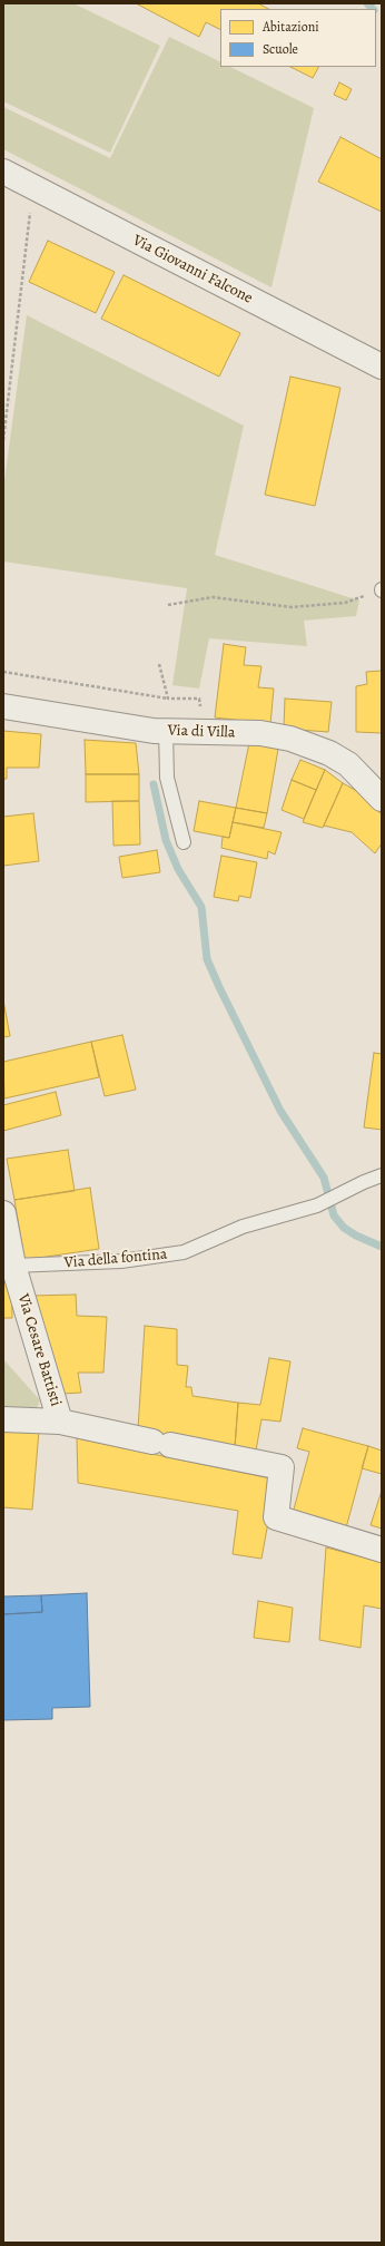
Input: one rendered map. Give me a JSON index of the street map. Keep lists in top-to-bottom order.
{
  "streets": {
    "street": ["Via Giovanni Falcone", "Via di Villa", "Via Cesare Battisti"],
    "lane": ["Via della fontina"]
  },
  "crossings": [
    ["Via della fontina", "Via Cesare Battisti"]
  ],
  "legend": ["Abitazioni", "Scuole"]
}
